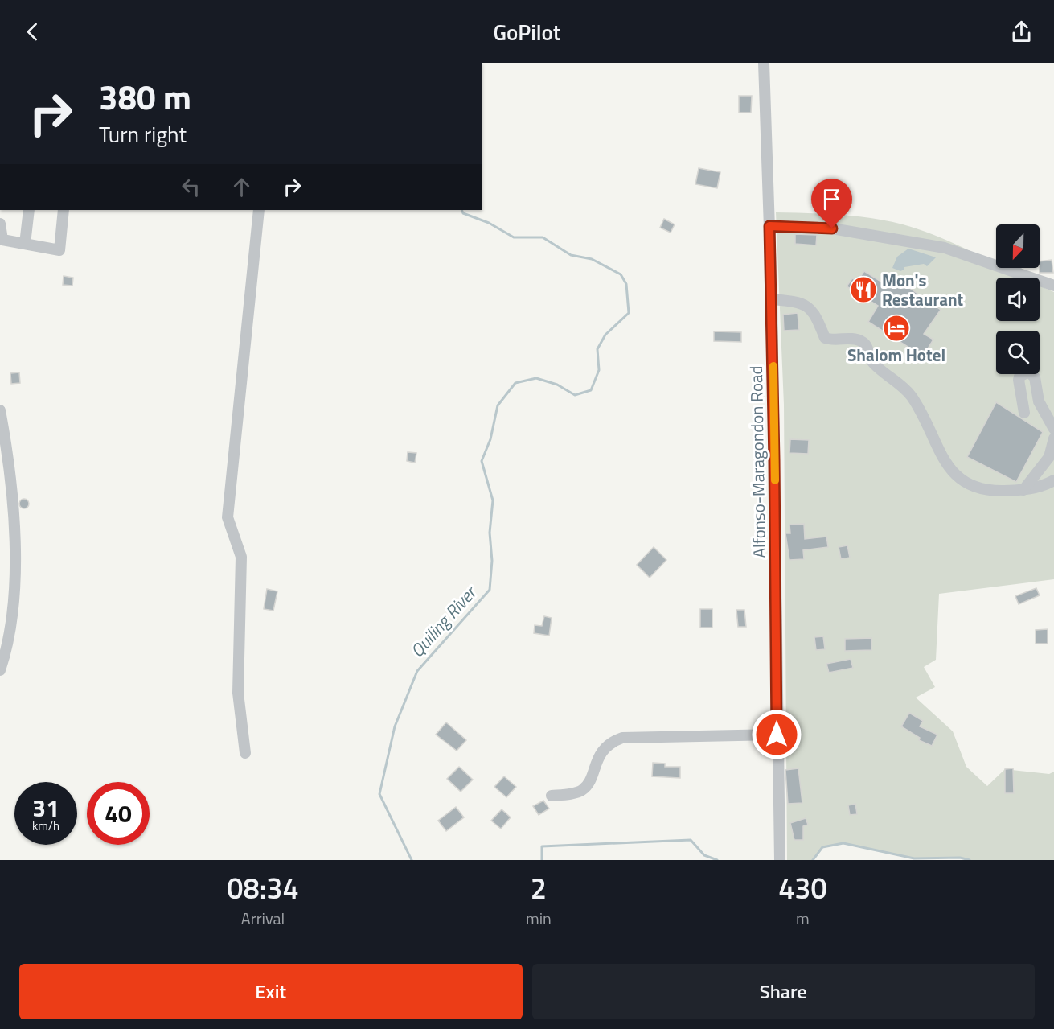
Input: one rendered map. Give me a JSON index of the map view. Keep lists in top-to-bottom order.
{
  "streets": {
    "street": ["Alfonso-Maragondon Road"]
  },
  "water": ["Quiling River"],
  "places": {
    "restaurant": ["Mon's Restaurant"],
    "hotel": ["Shalom Hotel"]
  },
  "north": "bottom",
  "page": {
    "header": "GoPilot",
    "turn": ["380 m", "Turn right"],
    "speed": "31 km/h",
    "limit": "40",
    "eta": [
      "08:34",
      "Arrival",
      "2",
      "min",
      "430",
      "m"
    ],
    "buttons": ["Exit", "Share"]
  }
}
